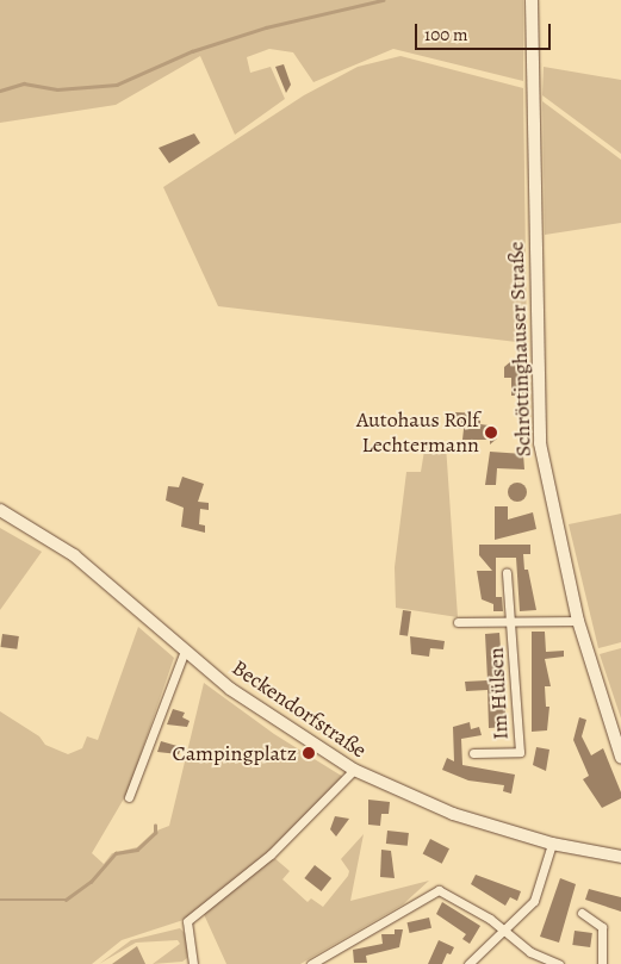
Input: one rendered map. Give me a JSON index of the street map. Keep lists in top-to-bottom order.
{
  "streets": {
    "main road": ["Schröttinghauser Straße", "Beckendorfstraße"],
    "street": ["Im Hülsen"]
  },
  "crossings": [
    ["Schröttinghauser Straße", "Im Hülsen"]
  ],
  "places": ["Autohaus Rolf Lechtermann", "Campingplatz"],
  "scale_bar": "100 m"
}
